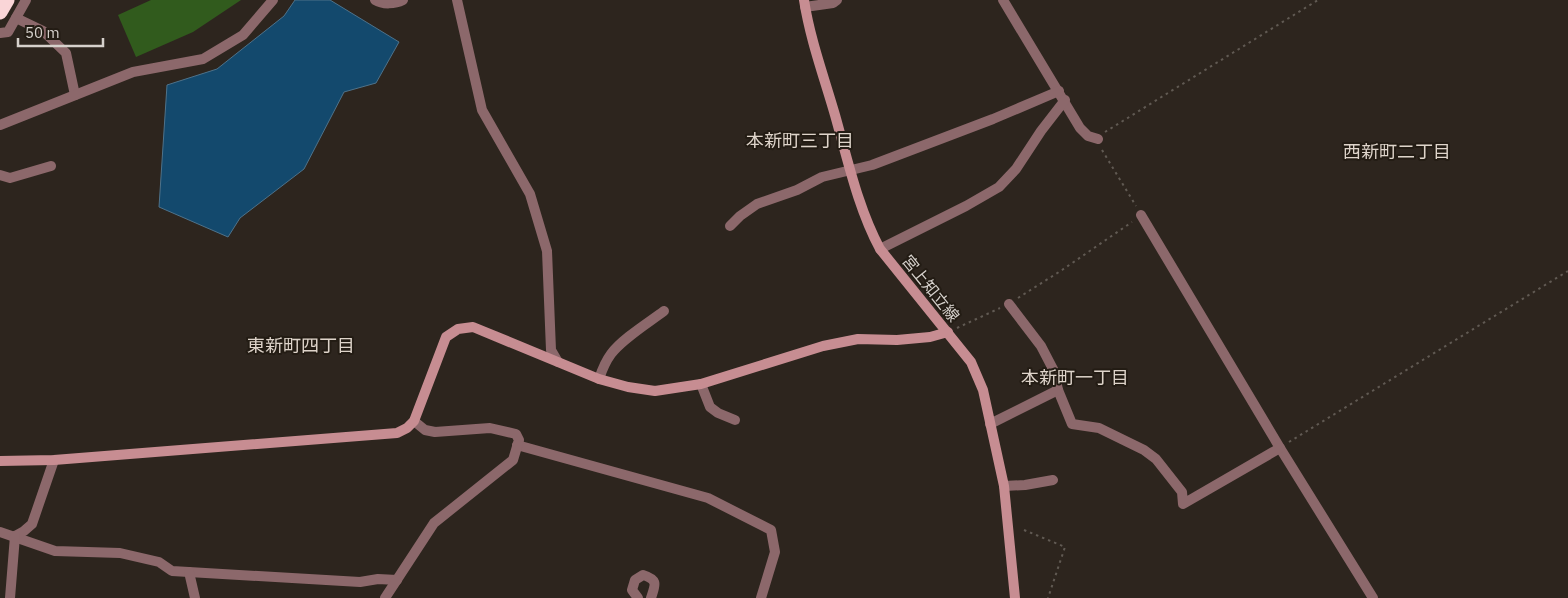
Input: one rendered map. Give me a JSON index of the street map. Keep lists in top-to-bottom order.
{
  "streets": {
    "street": ["宮上知立線"]
  },
  "districts": [
    "本新町三丁目",
    "西新町二丁目",
    "東新町四丁目",
    "本新町一丁目"
  ],
  "scale_bar": "50 m"
}
